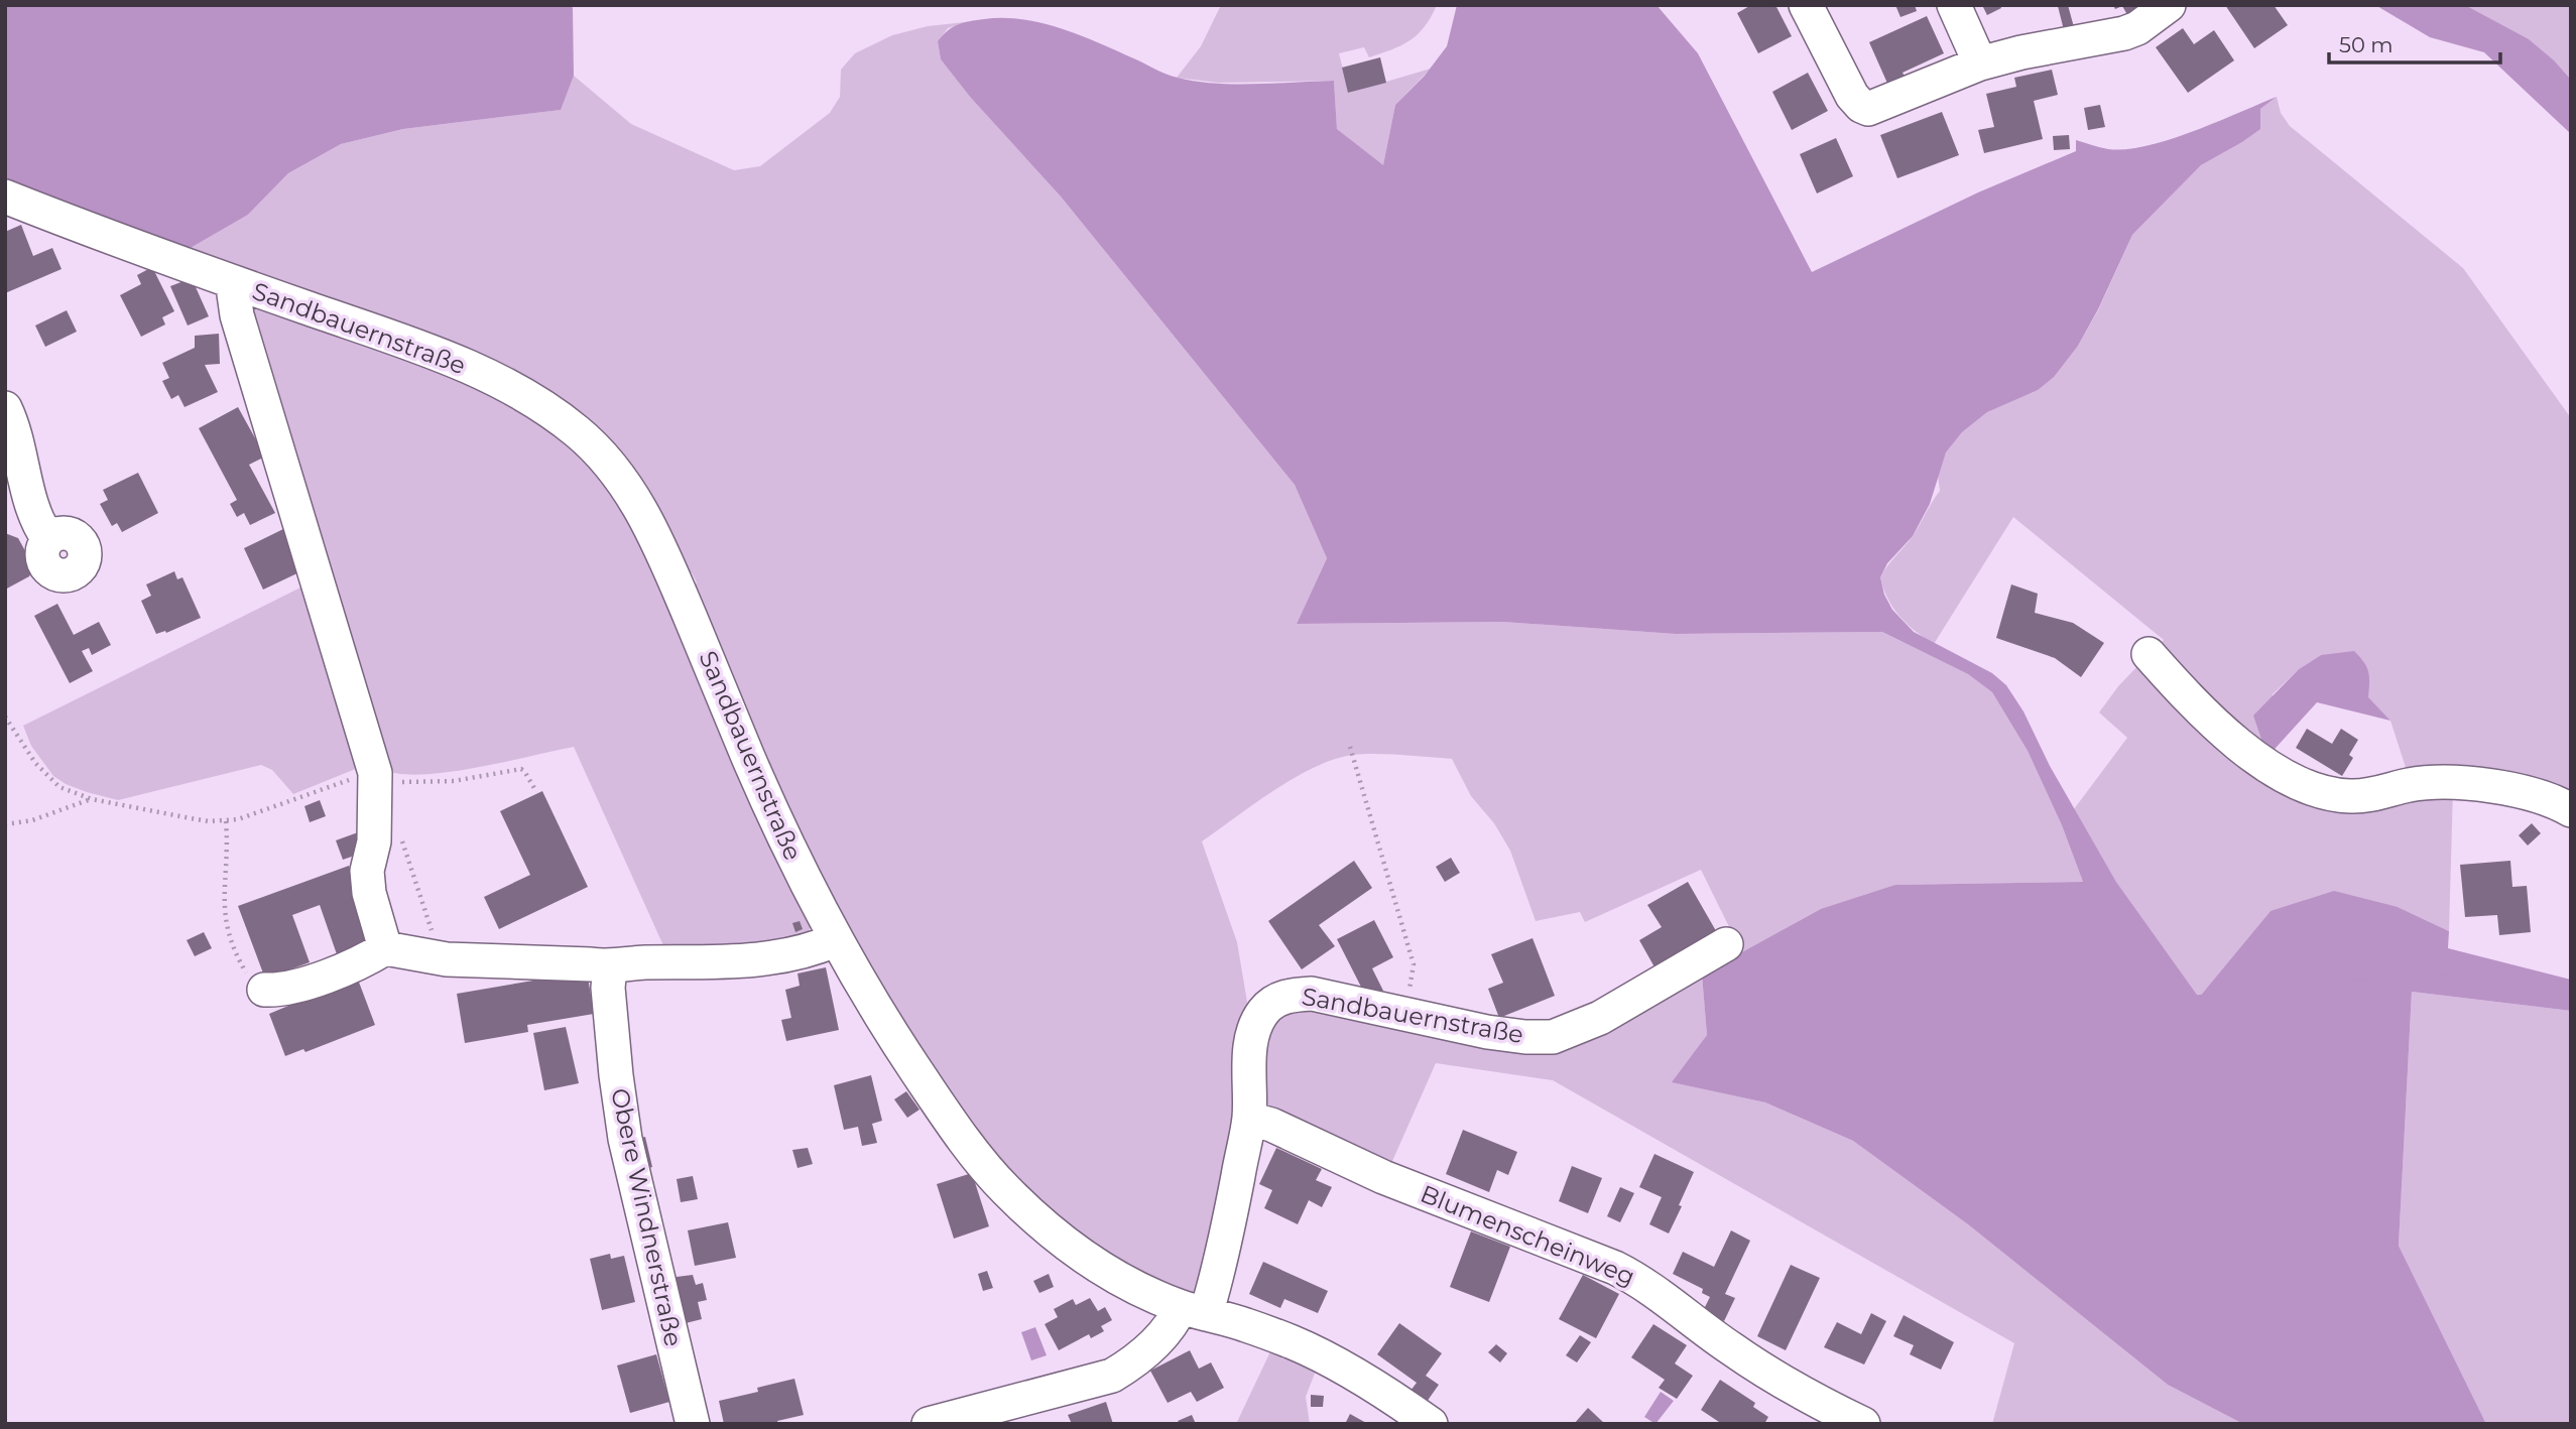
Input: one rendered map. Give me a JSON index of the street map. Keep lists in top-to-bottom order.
{
  "streets": {
    "street": ["Sandbauernstraße", "Obere Windnerstraße", "Blumenscheinweg"]
  },
  "crossings": [
    ["Sandbauernstraße", "Blumenscheinweg"]
  ],
  "scale_bar": "50 m"
}
